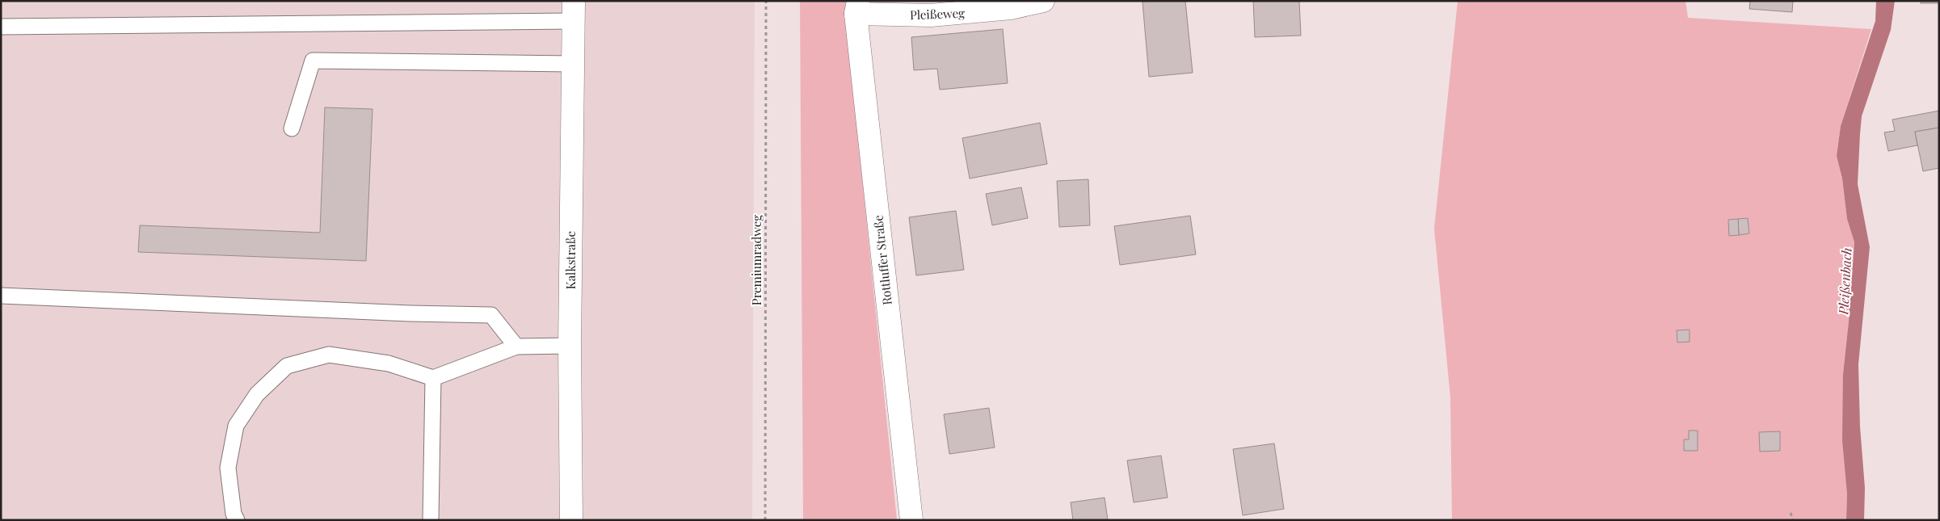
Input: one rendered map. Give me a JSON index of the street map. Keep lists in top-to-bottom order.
{
  "streets": {
    "street": ["Pleißeweg", "Kalkstraße", "Rottluffer Straße"],
    "path": ["Premiumradweg"]
  },
  "crossings": [
    ["Pleißeweg", "Rottluffer Straße"]
  ],
  "water": ["Pleißenbach"]
}
